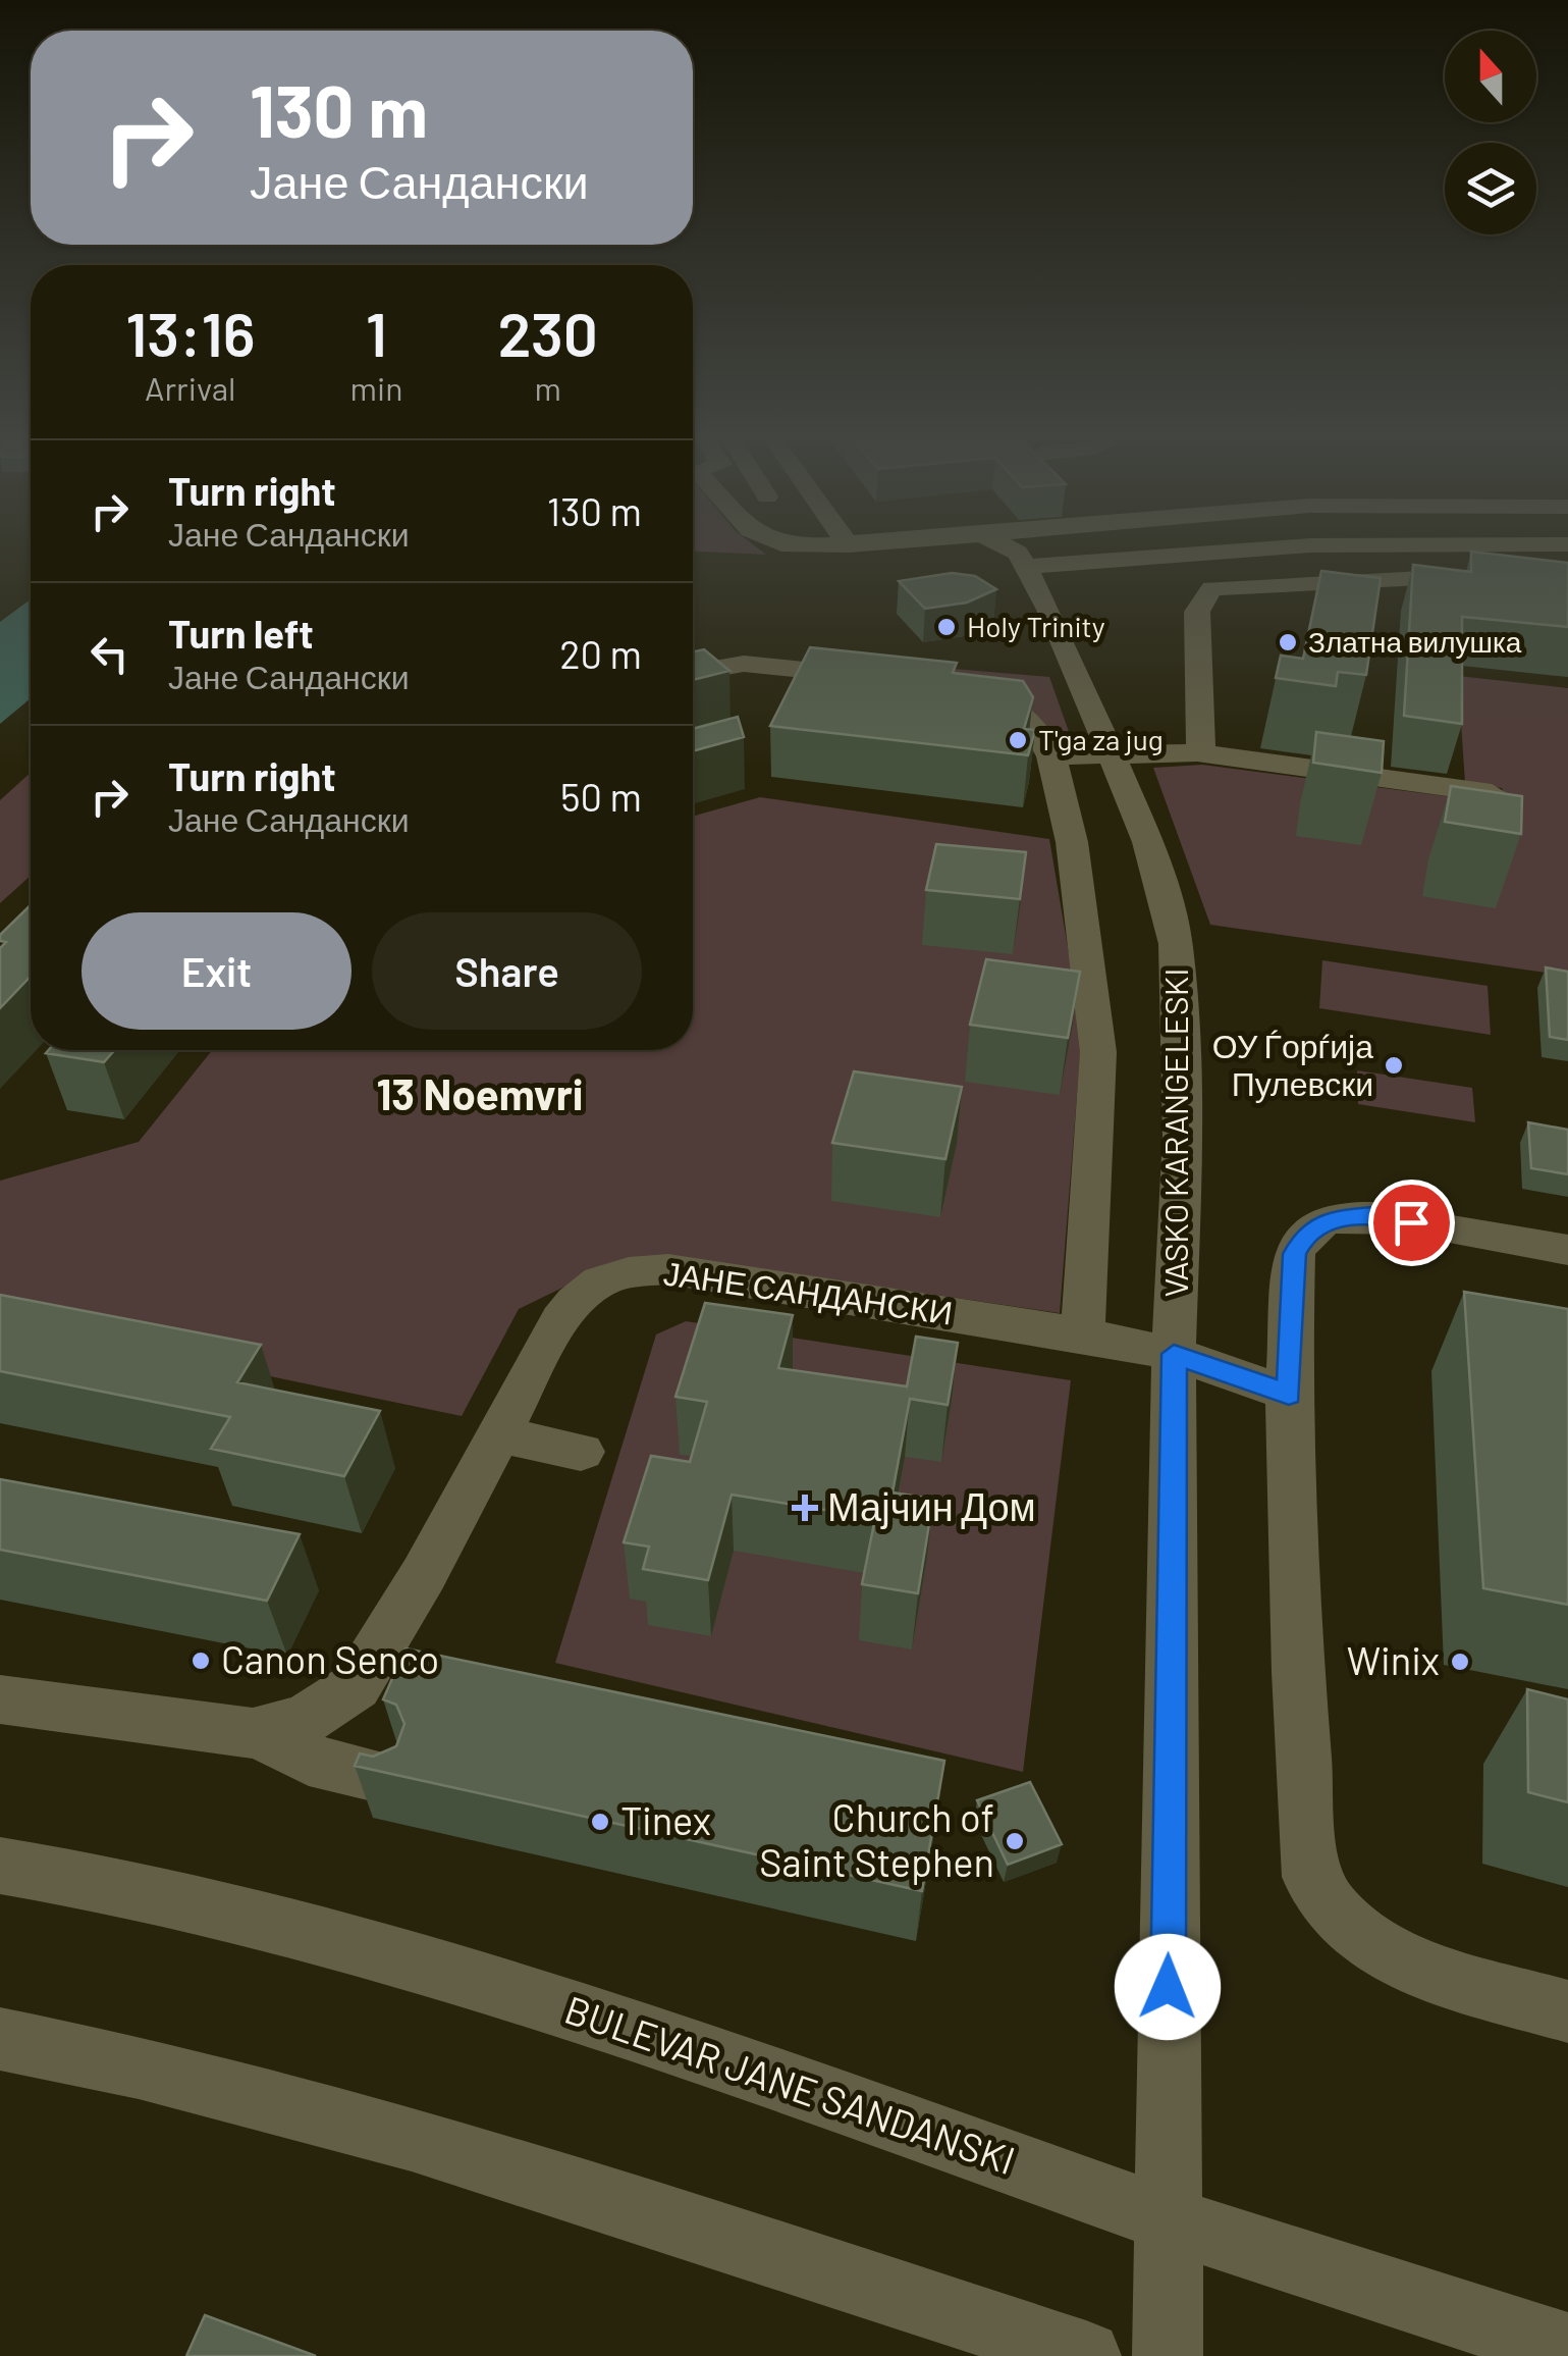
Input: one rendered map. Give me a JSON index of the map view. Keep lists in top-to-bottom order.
{
  "streets": {
    "street": ["VASKO KARANGELESKI", "ЈАНЕ САНДАНСКИ", "BULEVAR JANE SANDANSKI"]
  },
  "crossings": [
    ["VASKO KARANGELESKI", "ЈАНЕ САНДАНСКИ"],
    ["VASKO KARANGELESKI", "BULEVAR JANE SANDANSKI"]
  ],
  "districts": ["13 Noemvri"],
  "places": {
    "other": [
      "Holy Trinity",
      "Златна вилушка",
      "T'ga za jug",
      "ОУ Ѓорѓија Пулевски",
      "Canon Senco",
      "Winix",
      "Tinex",
      "Church of Saint Stephen"
    ],
    "health": ["Мајчин Дом"]
  },
  "north": "top",
  "page": {
    "turn": ["130 m", "Јане Сандански"],
    "eta": [
      "13:16",
      "Arrival",
      "1",
      "min",
      "230",
      "m"
    ],
    "list": [
      {
        "name": "Turn right",
        "note": "Јане Сандански",
        "value": "130 m"
      },
      {
        "name": "Turn left",
        "note": "Јане Сандански",
        "value": "20 m"
      },
      {
        "name": "Turn right",
        "note": "Јане Сандански",
        "value": "50 m"
      }
    ],
    "buttons": ["Exit", "Share"]
  }
}
